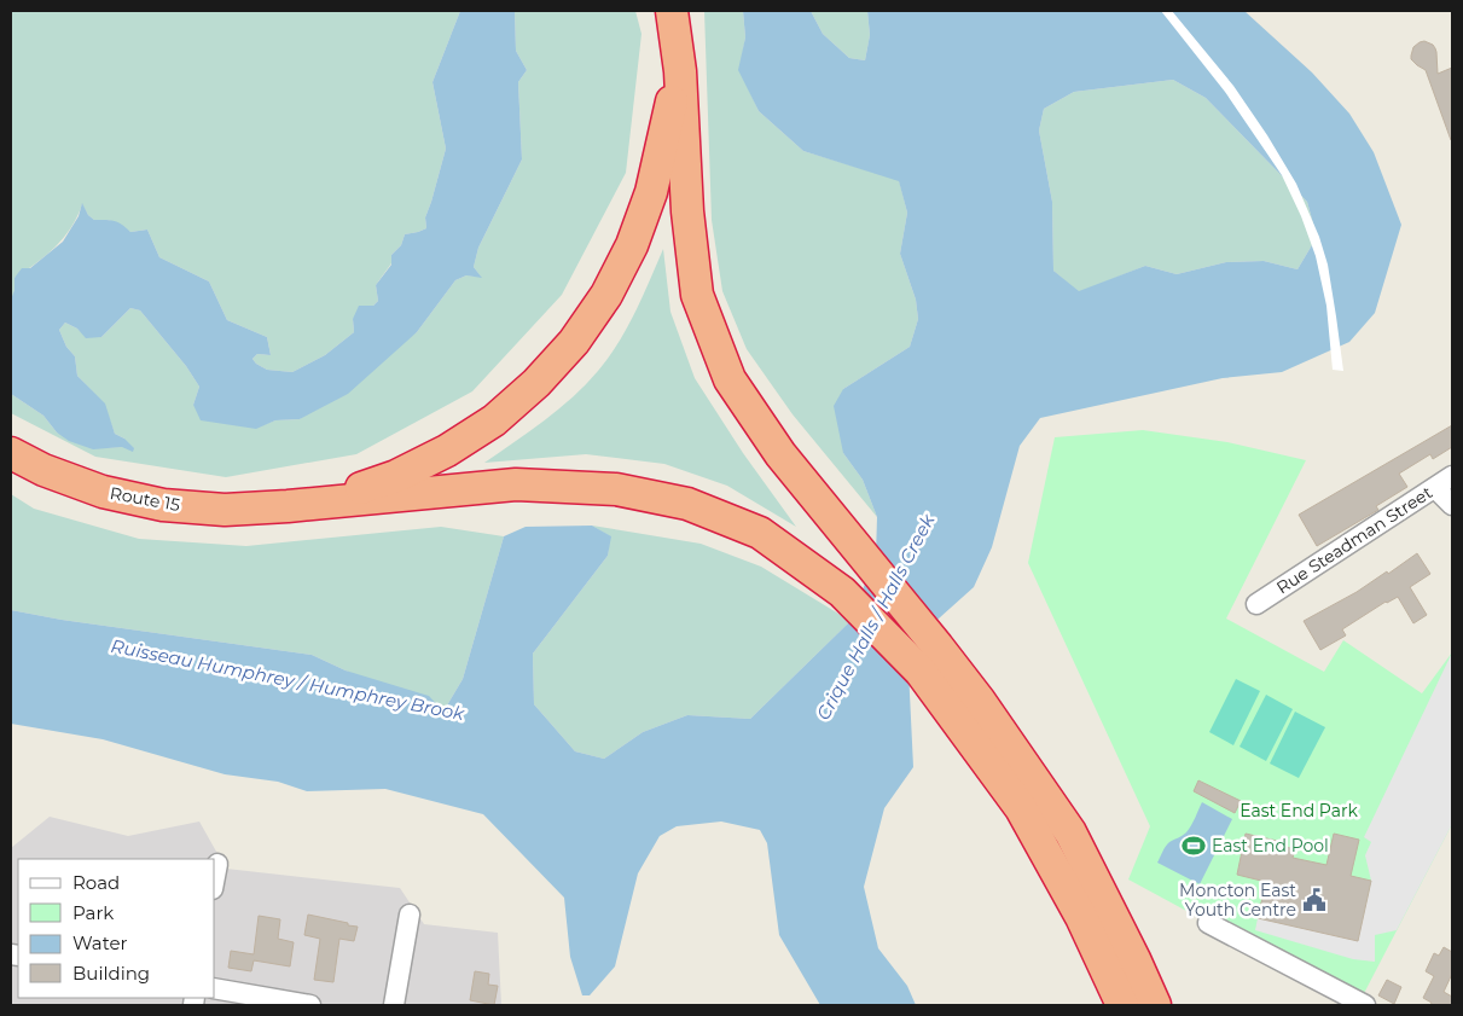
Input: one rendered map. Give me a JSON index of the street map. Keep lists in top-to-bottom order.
{
  "streets": {
    "highway": ["Route 15"],
    "street": ["Rue Steadman Street"]
  },
  "water": ["Crique Halls / Halls Creek", "Ruisseau Humphrey / Humphrey Brook"],
  "parks": ["East End Park"],
  "places": {
    "sports": ["East End Pool"],
    "public building": ["Moncton East Youth Centre"]
  },
  "legend": [
    "Road",
    "Park",
    "Water",
    "Building"
  ]
}
